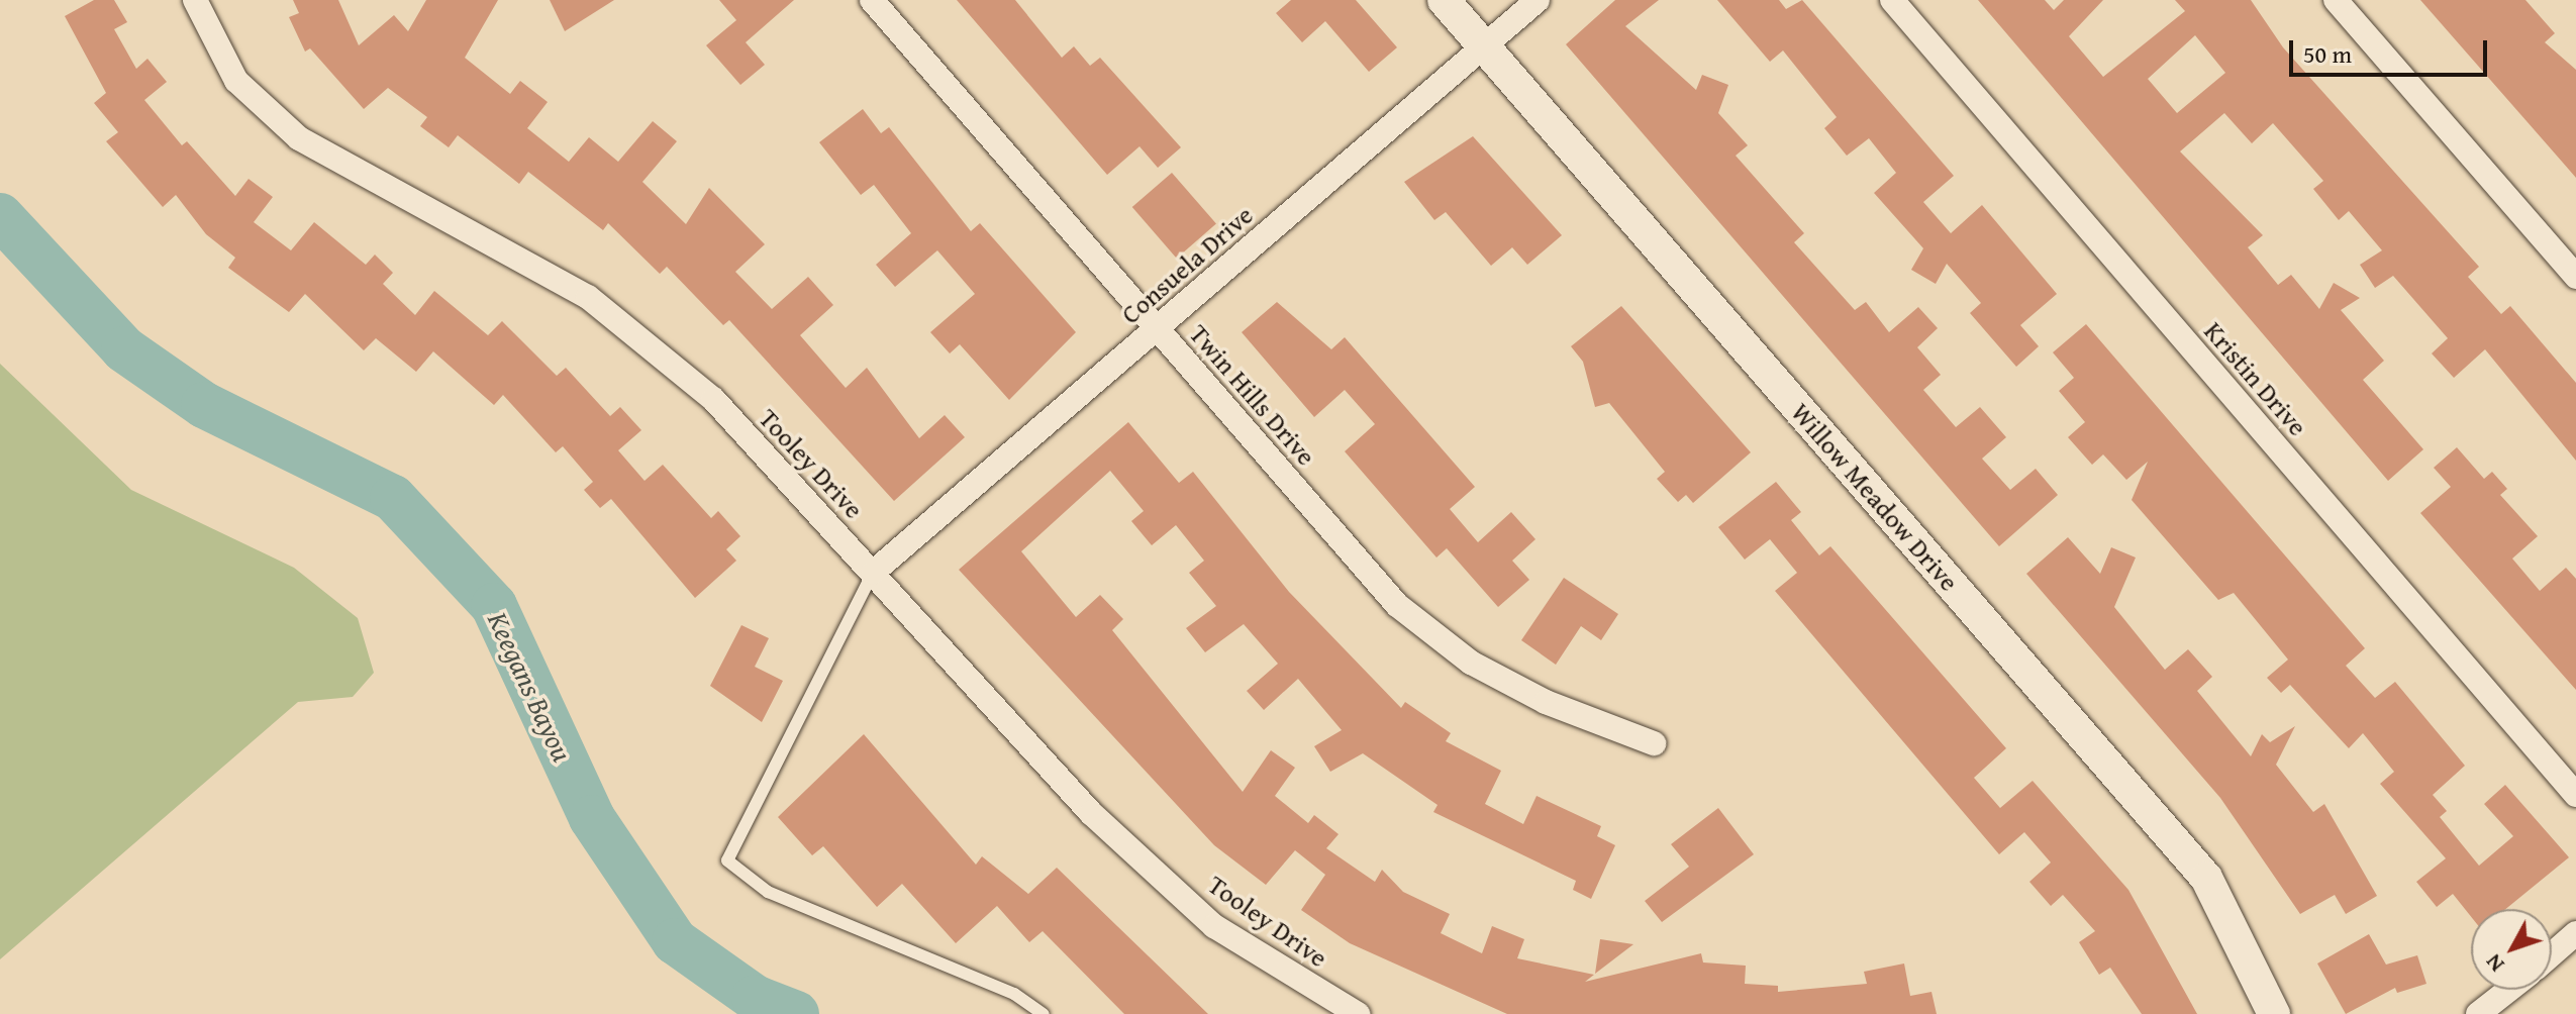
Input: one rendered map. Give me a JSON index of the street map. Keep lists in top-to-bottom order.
{
  "streets": {
    "street": [
      "Consuela Drive",
      "Kristin Drive",
      "Twin Hills Drive",
      "Tooley Drive",
      "Willow Meadow Drive"
    ]
  },
  "crossings": [
    ["Consuela Drive", "Twin Hills Drive"],
    ["Consuela Drive", "Tooley Drive"],
    ["Consuela Drive", "Willow Meadow Drive"]
  ],
  "water": ["Keegans Bayou"],
  "scale_bar": "50 m",
  "north": "bottom left"
}
